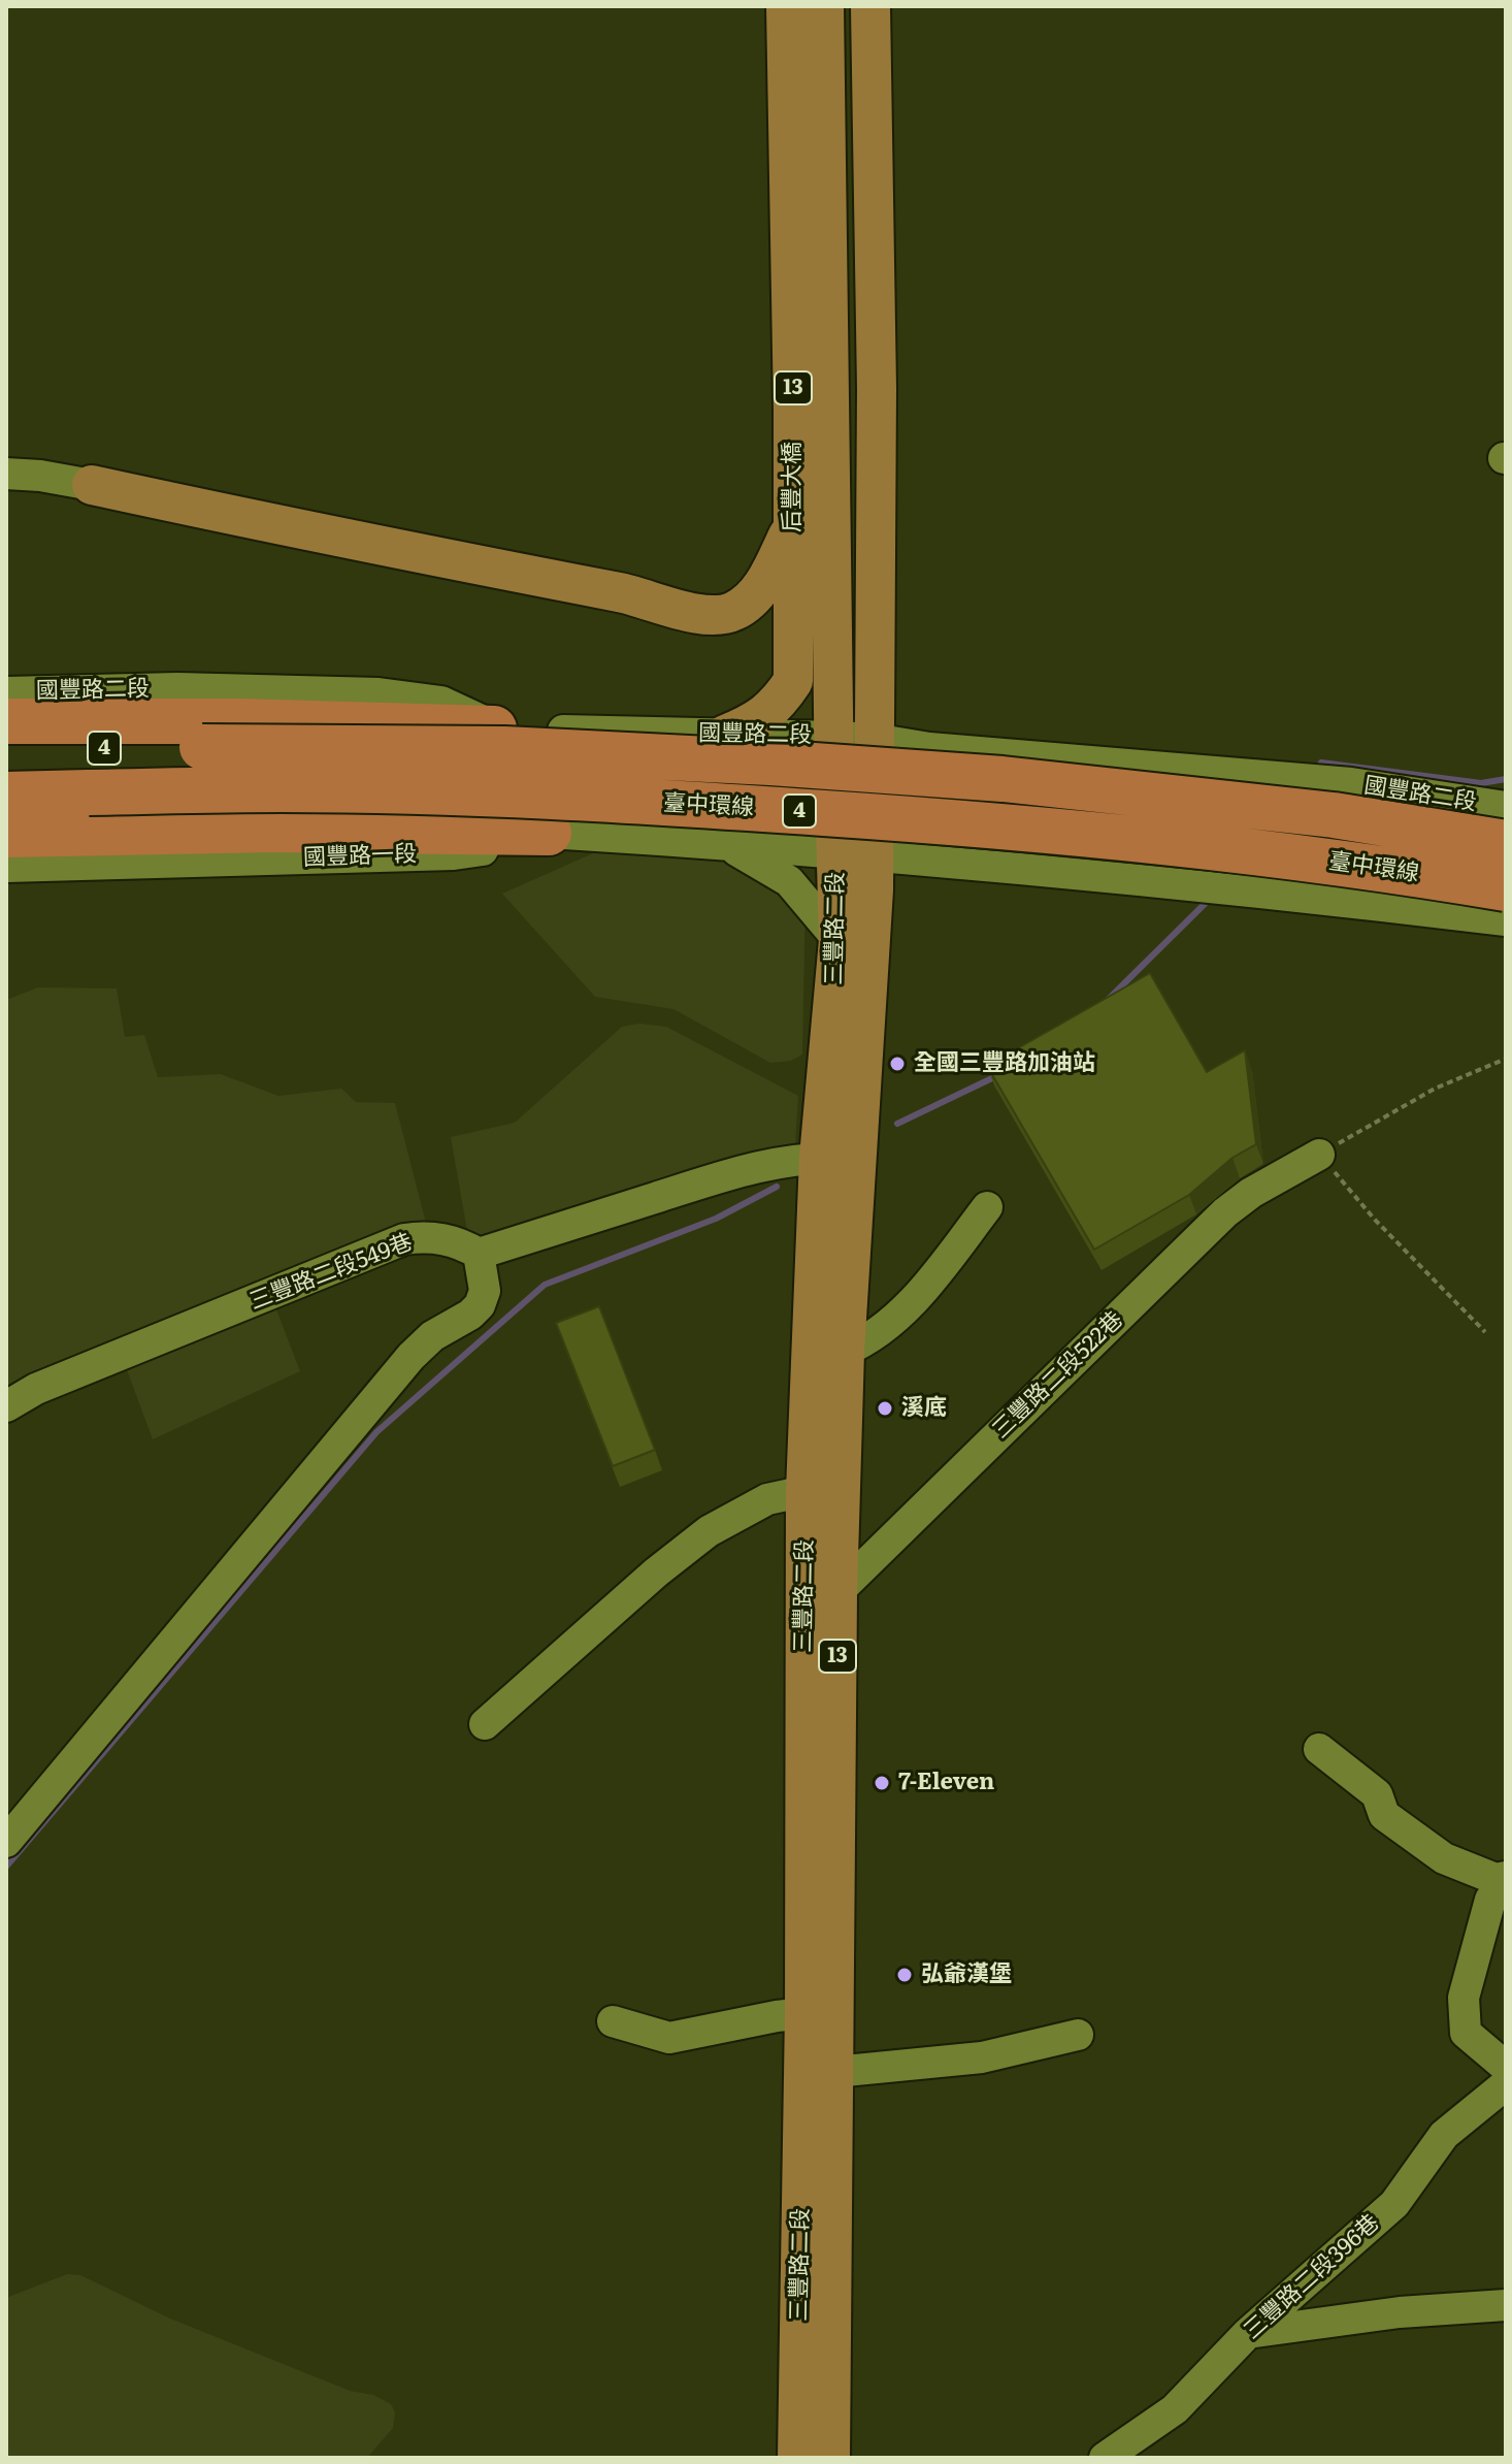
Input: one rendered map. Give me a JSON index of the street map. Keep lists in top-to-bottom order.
{
  "streets": {
    "highway": ["4", "臺中環線"],
    "main road": ["13", "后豐大橋", "三豐路二段"],
    "street": [
      "國豐路二段",
      "國豐路一段",
      "三豐路二段549巷",
      "三豐路二段522巷",
      "三豐路二段396巷"
    ]
  },
  "crossings": [
    ["13", "國豐路二段"],
    ["13", "三豐路二段"],
    ["后豐大橋", "國豐路二段"],
    ["后豐大橋", "三豐路二段"],
    ["國豐路二段", "三豐路二段"],
    ["三豐路二段", "三豐路二段522巷"]
  ],
  "places": [
    "全國三豐路加油站",
    "溪底",
    "7-Eleven",
    "弘爺漢堡"
  ]
}
